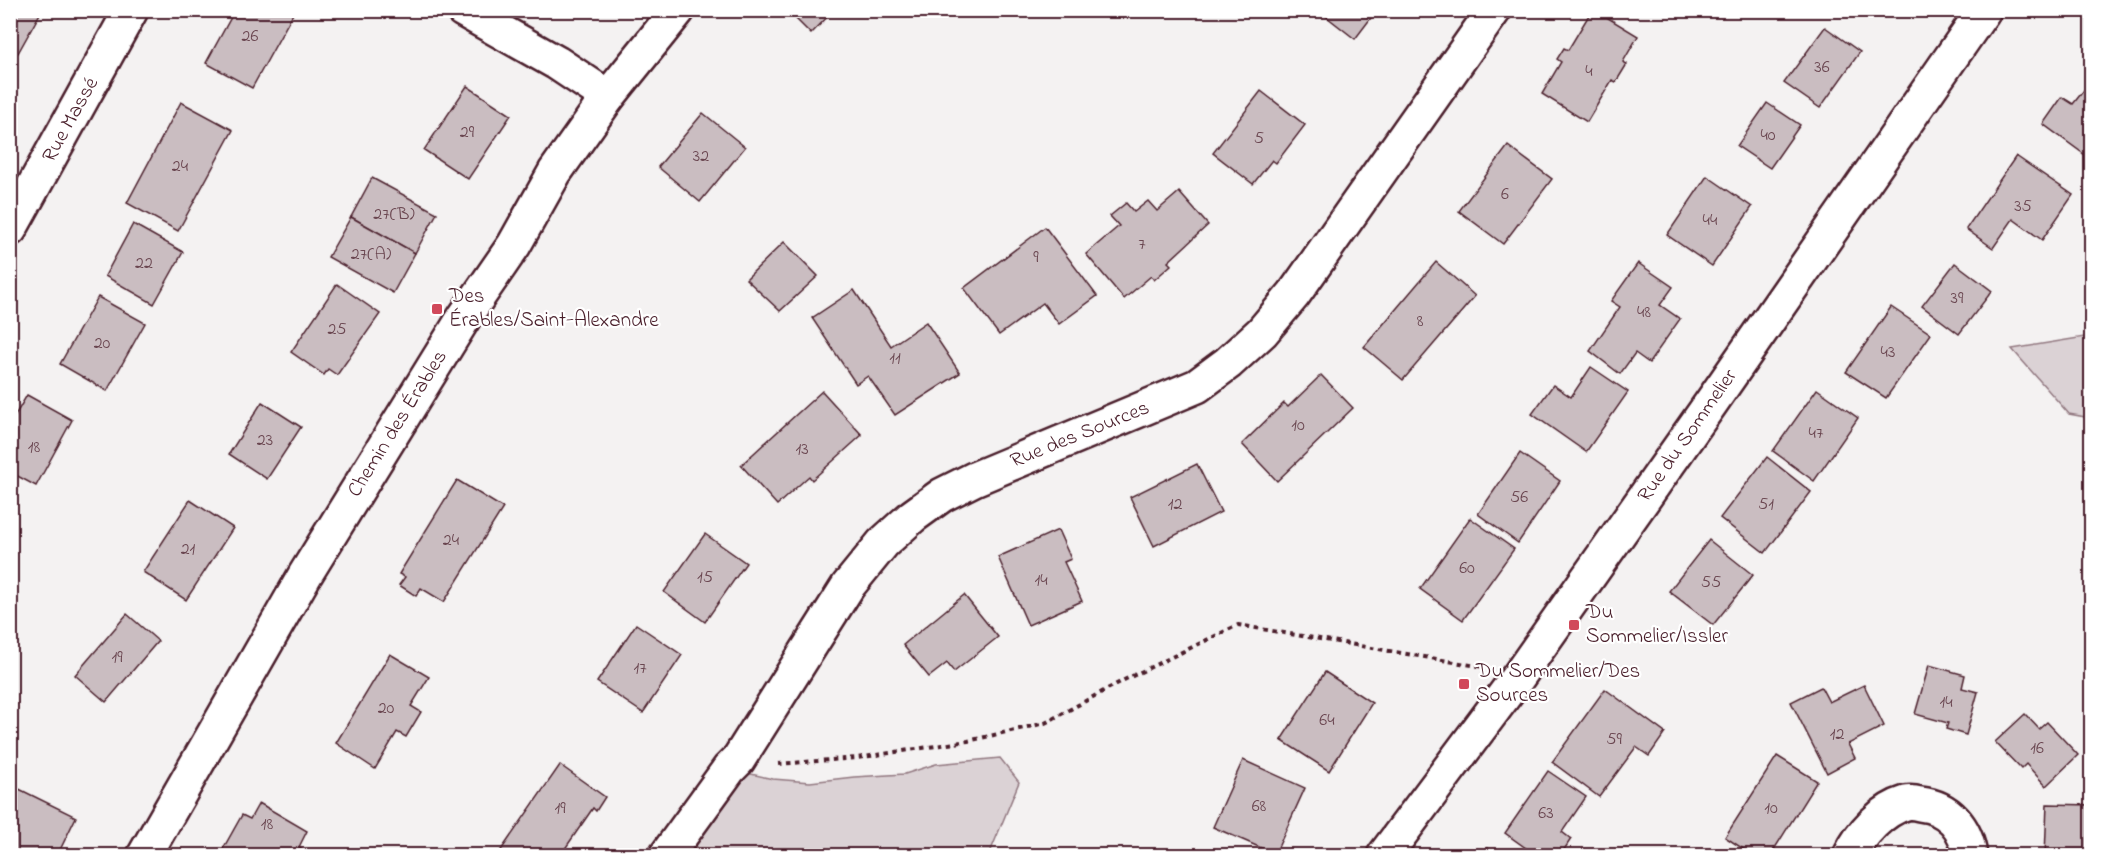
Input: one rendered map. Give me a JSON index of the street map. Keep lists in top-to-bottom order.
{
  "streets": {
    "street": [
      "Rue Massé",
      "Chemin des Érables",
      "Rue des Sources",
      "Rue du Sommelier"
    ]
  },
  "places": {
    "transit": ["Des Érables/Saint-Alexandre", "Du Sommelier/Issler", "Du Sommelier/Des Sources"]
  },
  "house_numbers": [
    "26",
    "36",
    "4",
    "29",
    "40",
    "5",
    "32",
    "24",
    "6",
    "35",
    "27(B)",
    "44",
    "7",
    "27(A)",
    "9",
    "22",
    "39",
    "48",
    "8",
    "25",
    "20",
    "43",
    "11",
    "10",
    "47",
    "23",
    "18",
    "13",
    "56",
    "12",
    "51",
    "24",
    "21",
    "60",
    "15",
    "14",
    "55",
    "19",
    "17",
    "14",
    "20",
    "64",
    "12",
    "59",
    "16",
    "68",
    "19",
    "10",
    "63",
    "18"
  ]
}
